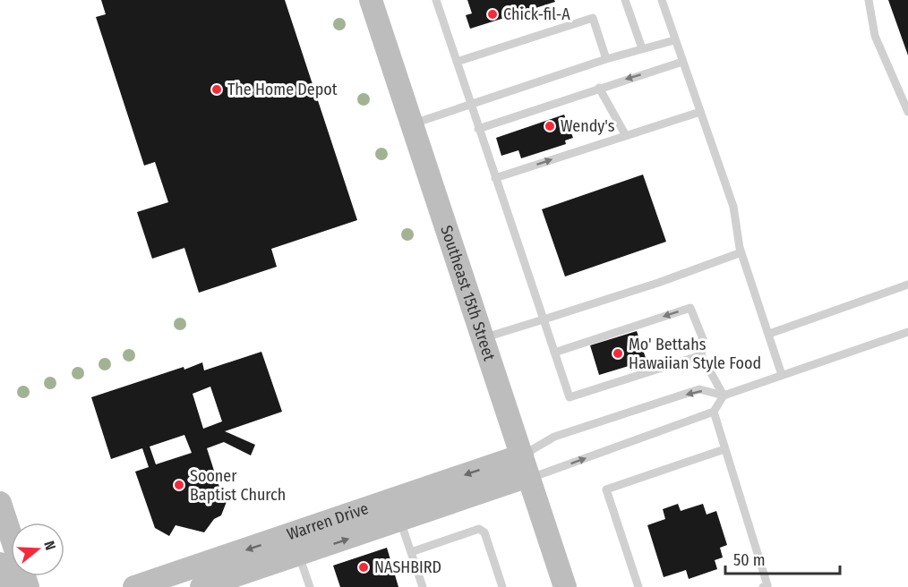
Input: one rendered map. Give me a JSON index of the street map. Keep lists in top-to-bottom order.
{
  "streets": {
    "street": ["Southeast 15th Street", "Warren Drive"]
  },
  "crossings": [
    ["Southeast 15th Street", "Warren Drive"]
  ],
  "places": [
    "Chick-fil-A",
    "The Home Depot",
    "Wendy's",
    "Mo' Bettahs Hawaiian Style Food",
    "Sooner Baptist Church",
    "NASHBIRD"
  ],
  "scale_bar": "50 m",
  "north": "right"
}
